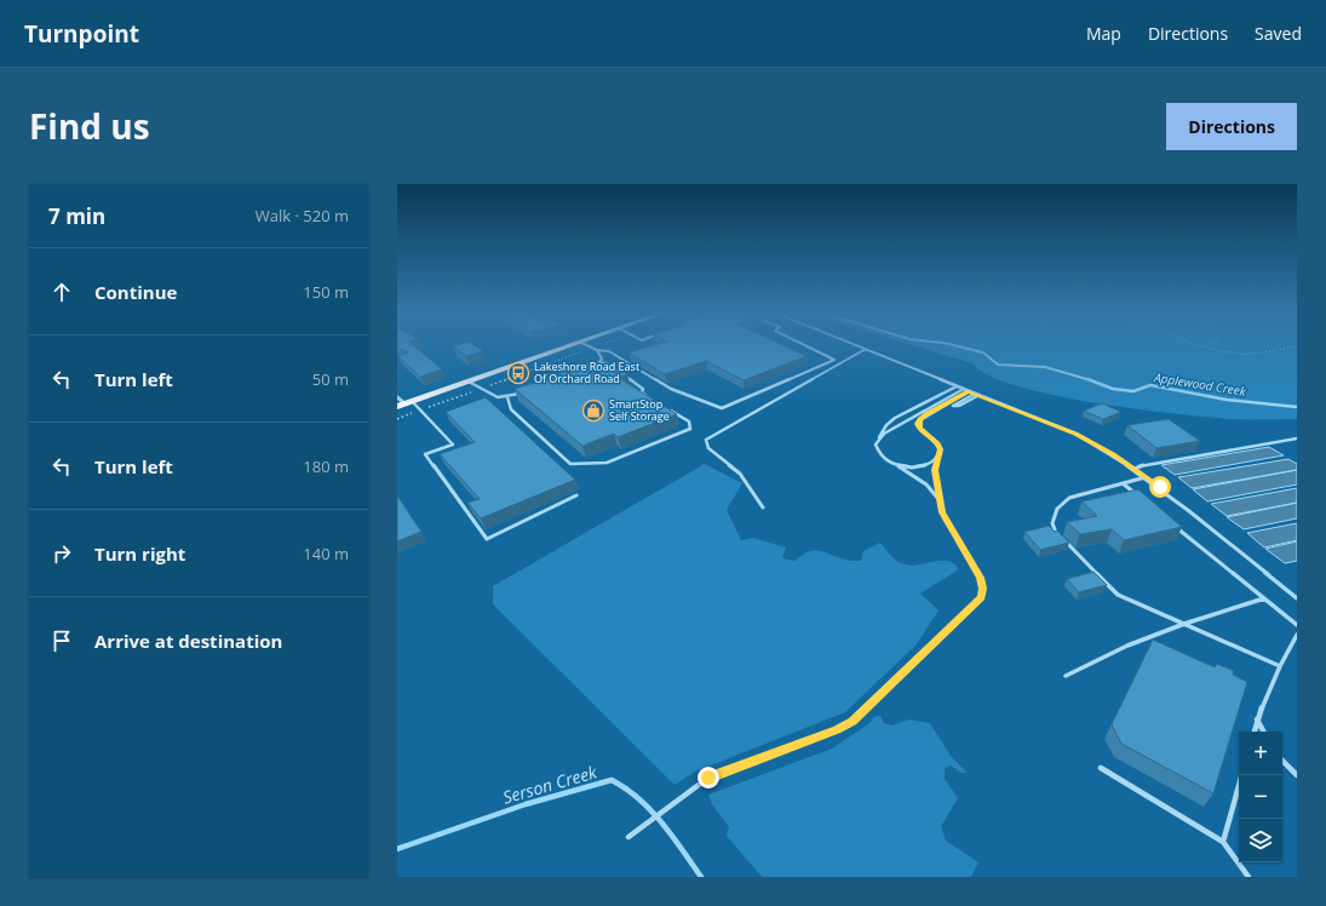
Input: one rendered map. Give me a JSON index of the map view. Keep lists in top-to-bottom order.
{
  "water": ["Applewood Creek", "Serson Creek"],
  "places": {
    "bus stop": ["Lakeshore Road East Of Orchard Road"],
    "shop": ["SmartStop Self Storage"]
  },
  "page": {
    "header": "Turnpoint",
    "nav": ["Map", "Directions", "Saved"],
    "title": "Find us",
    "buttons": "Directions",
    "heading": ["7 min", "Walk · 520 m"],
    "list": [
      ["Continue", "150 m"],
      ["Turn left", "50 m"],
      ["Turn left", "180 m"],
      ["Turn right", "140 m"],
      "Arrive at destination"
    ],
    "map_buttons": ["+", "−"]
  }
}
